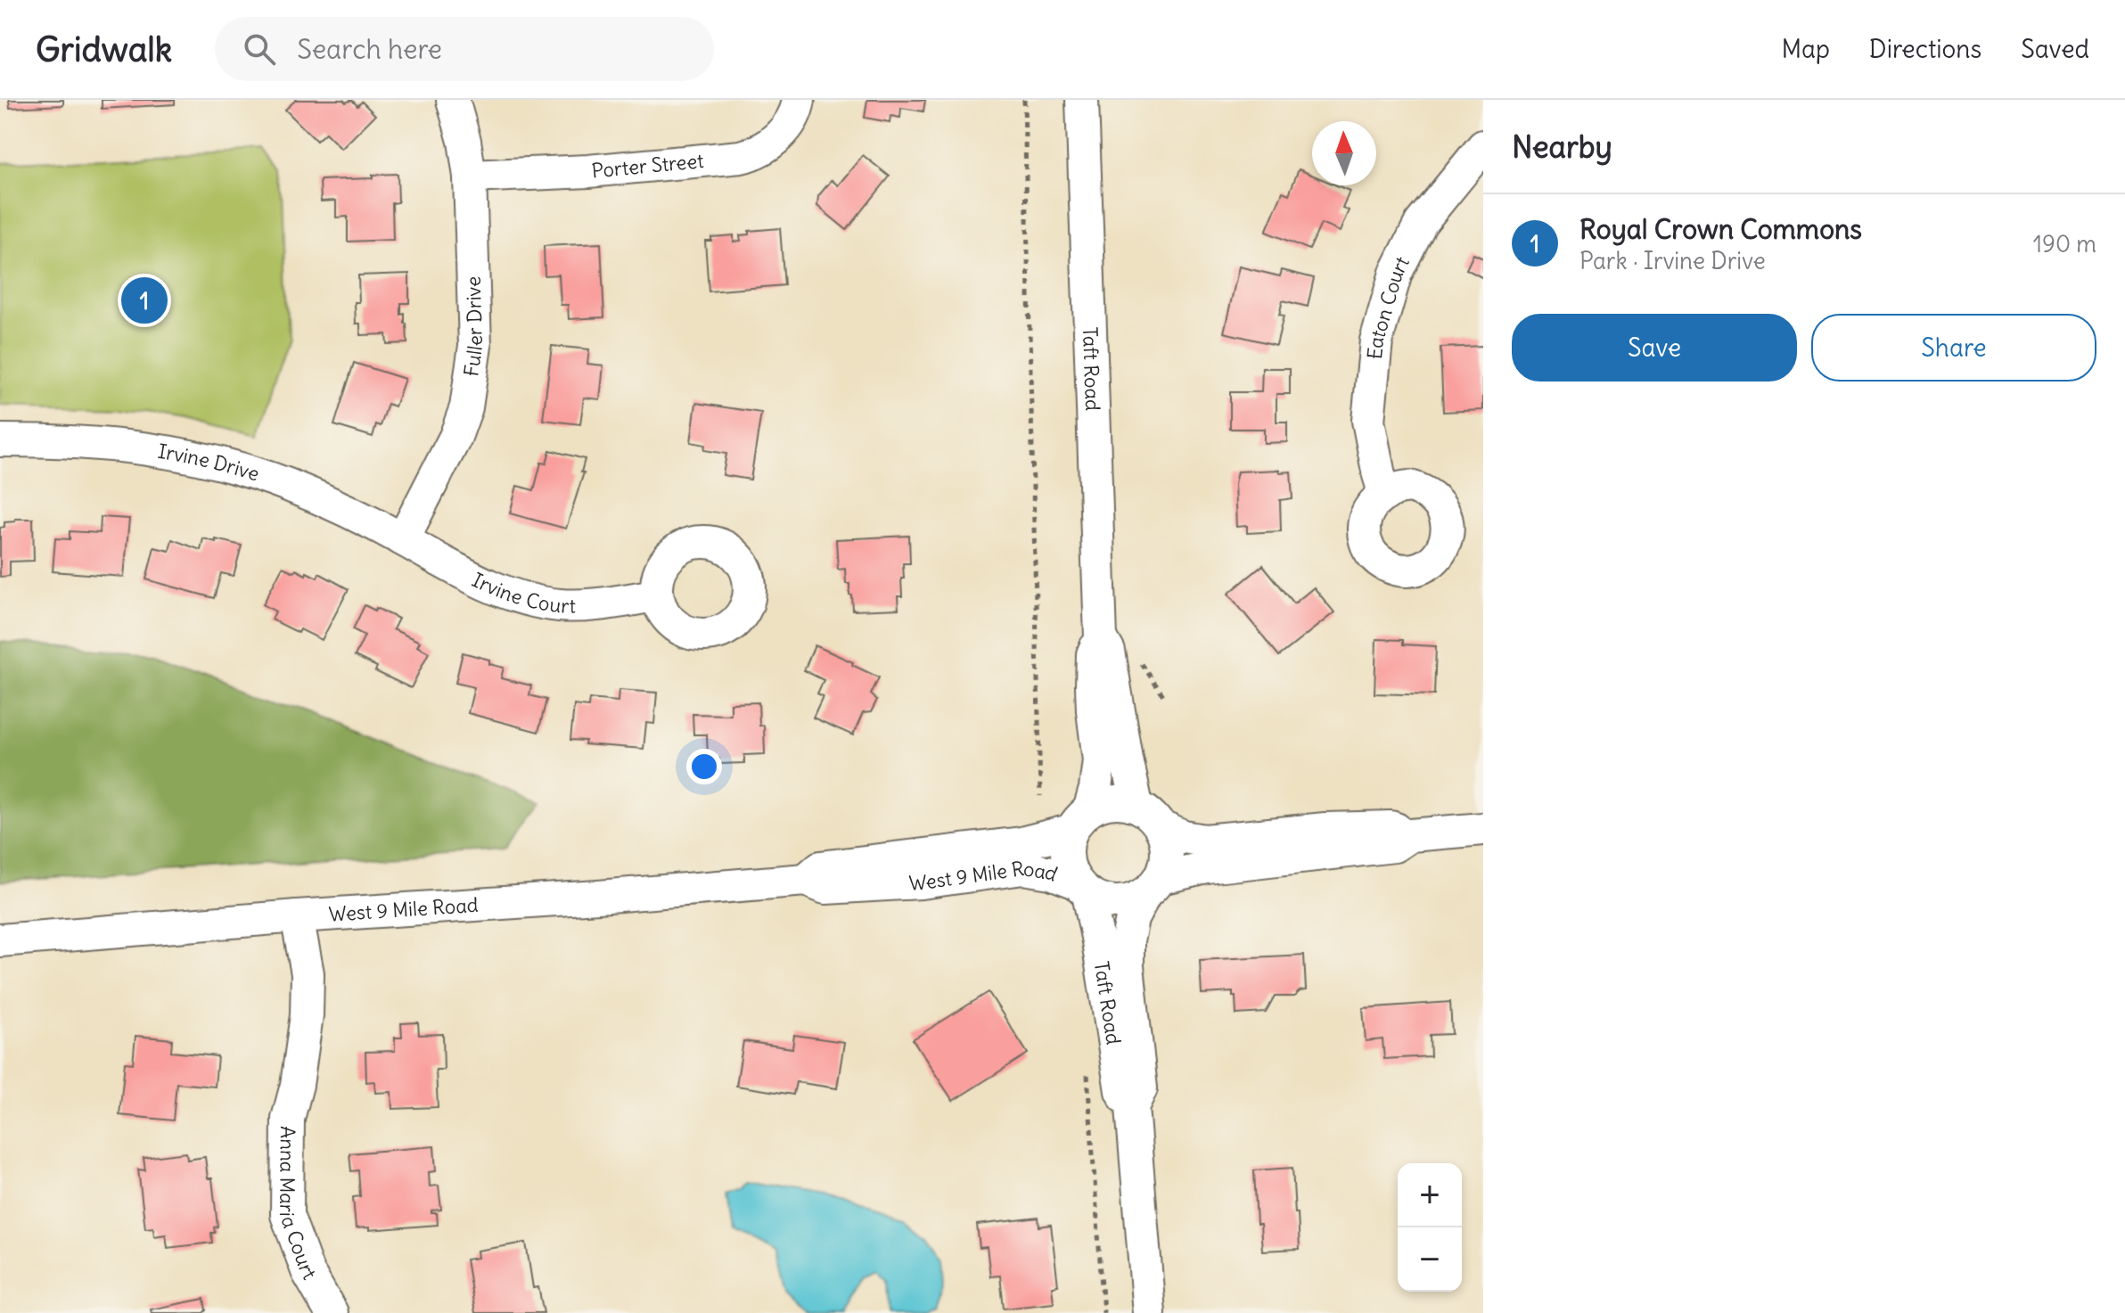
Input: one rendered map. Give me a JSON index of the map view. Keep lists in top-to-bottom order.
{
  "streets": {
    "street": [
      "Porter Street",
      "Eaton Court",
      "Fuller Drive",
      "Taft Road",
      "Irvine Drive",
      "Irvine Court",
      "West 9 Mile Road",
      "Anna Maria Court"
    ]
  },
  "crossings": [
    ["Porter Street", "Fuller Drive"],
    ["Fuller Drive", "Irvine Drive"],
    ["Fuller Drive", "Irvine Court"],
    ["Taft Road", "West 9 Mile Road"],
    ["Irvine Drive", "Irvine Court"],
    ["West 9 Mile Road", "Anna Maria Court"]
  ],
  "north": "top",
  "page": {
    "header": "Gridwalk",
    "search": "Search here",
    "nav": ["Map", "Directions", "Saved"],
    "heading": "Nearby",
    "list": [
      {
        "mark": "1",
        "name": "Royal Crown Commons",
        "note": "Park · Irvine Drive",
        "value": "190 m"
      }
    ],
    "pins": "1",
    "buttons": ["Save", "Share"],
    "map_buttons": ["+", "−"]
  }
}
